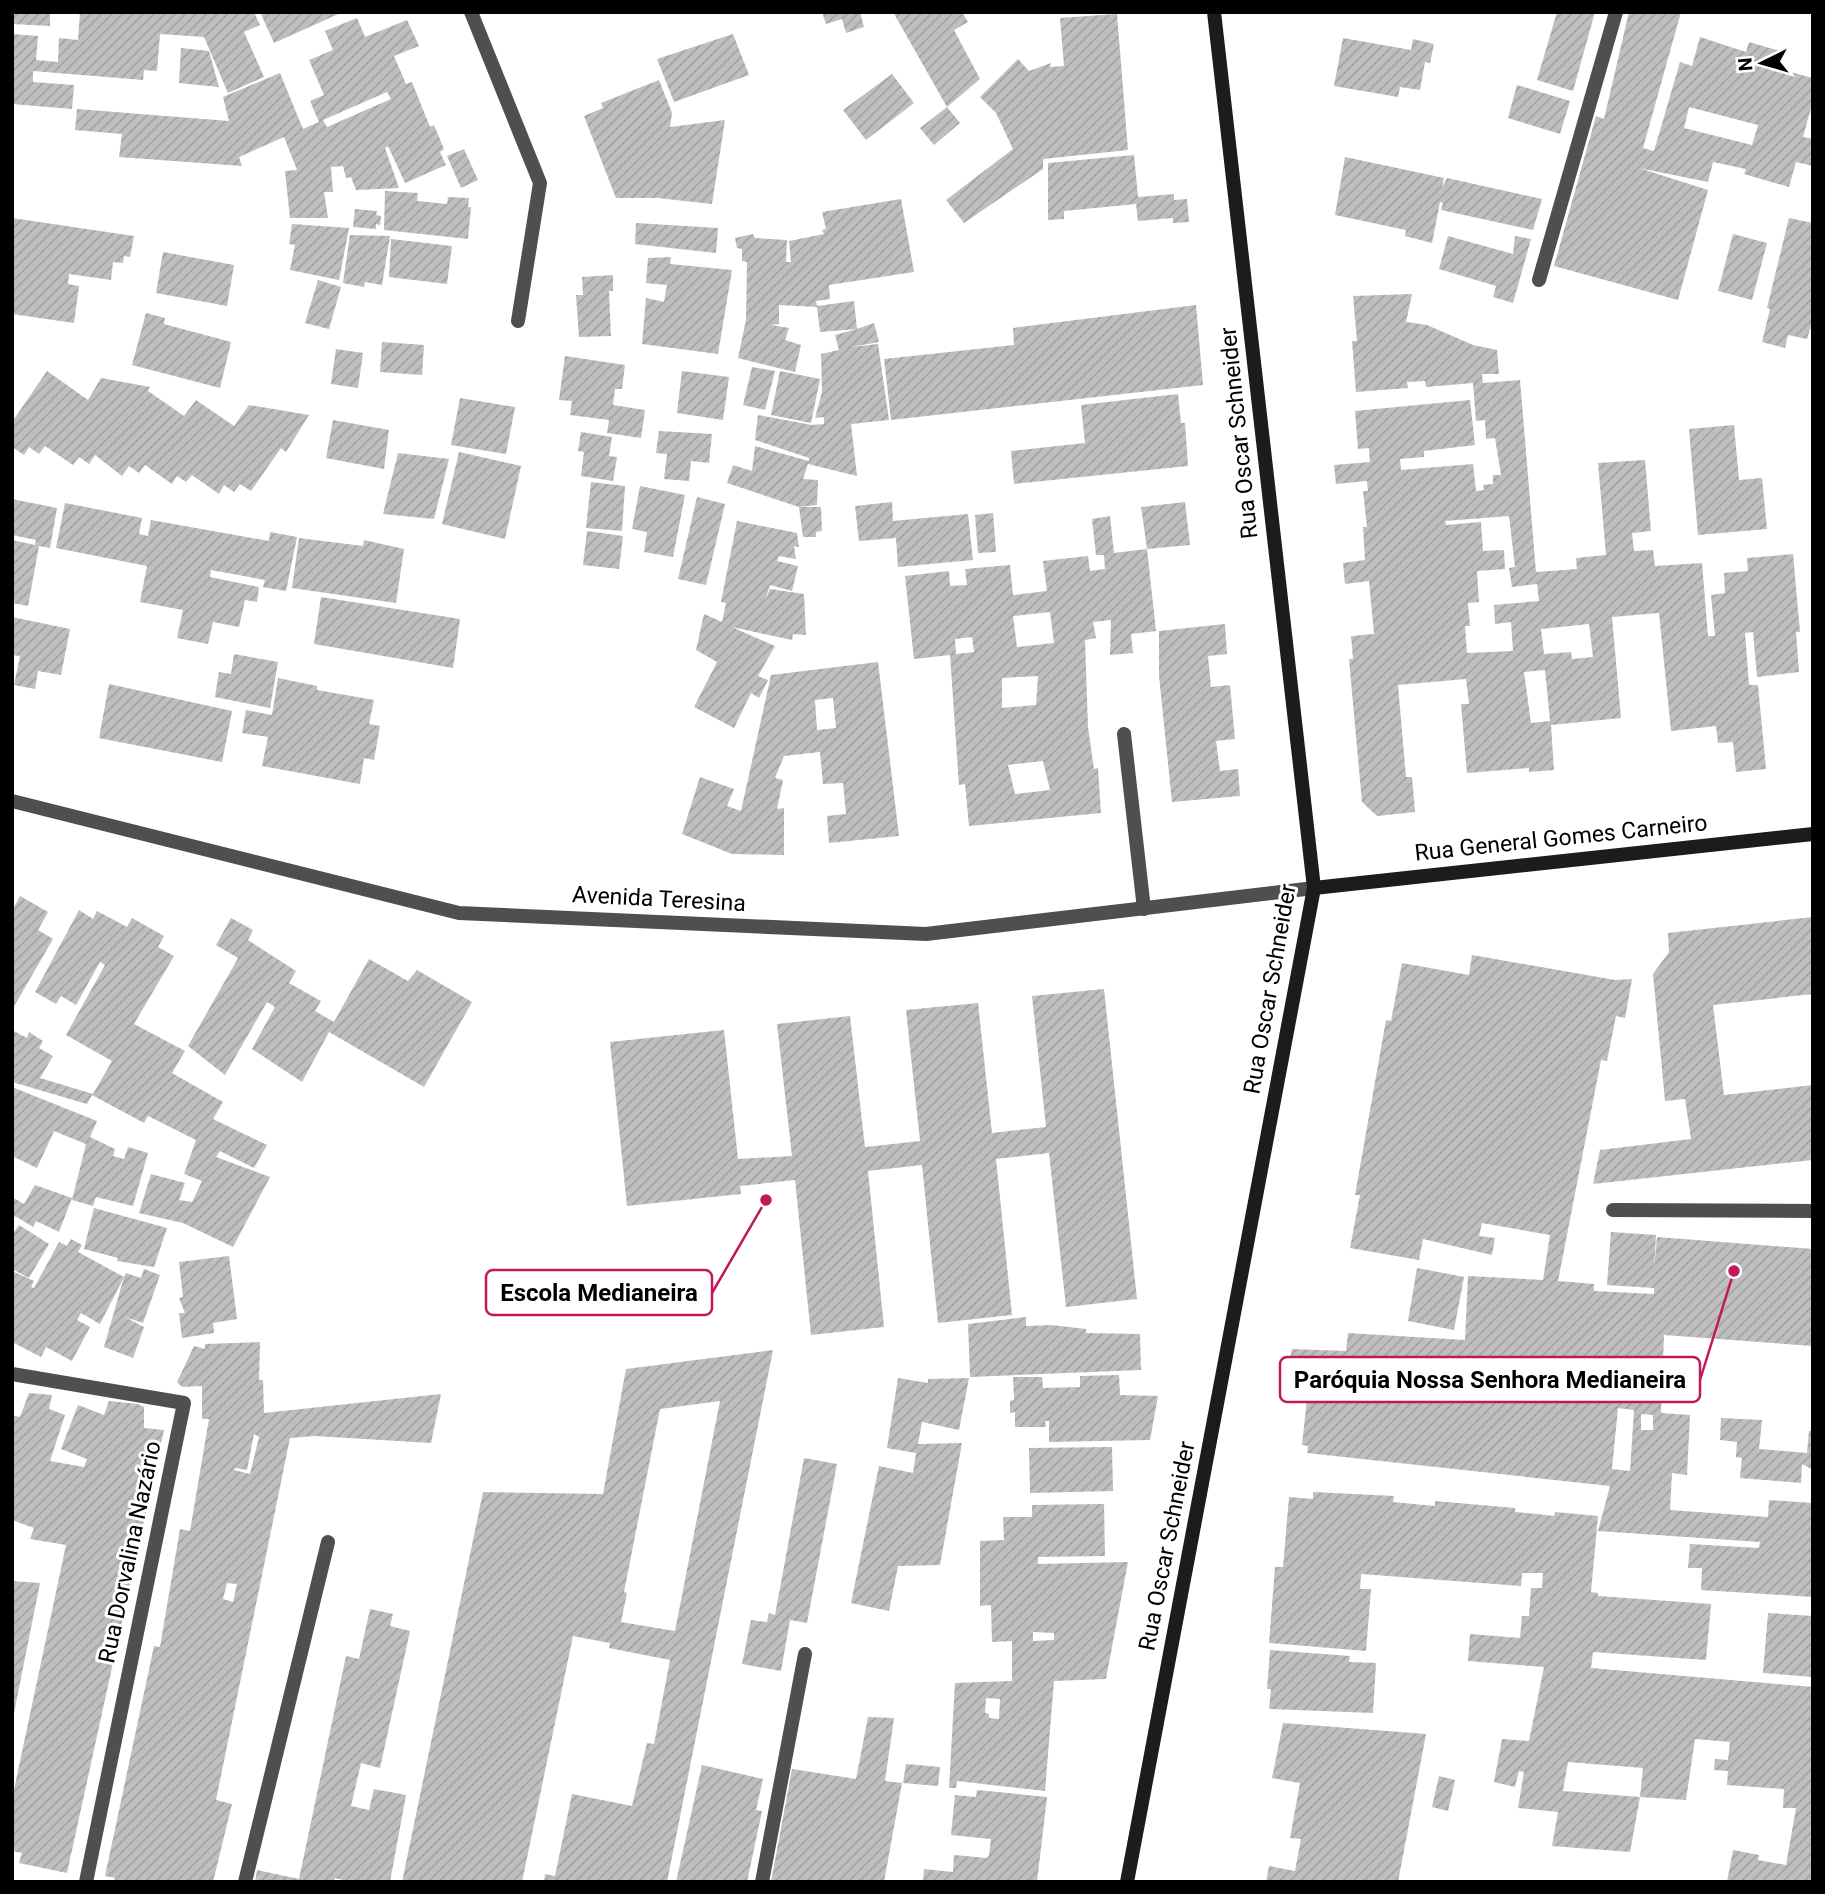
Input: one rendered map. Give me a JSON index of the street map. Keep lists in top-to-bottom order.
{
  "streets": {
    "street": [
      "Rua Oscar Schneider",
      "Rua General Gomes Carneiro",
      "Avenida Teresina",
      "Rua Dorvalina Nazário"
    ]
  },
  "crossings": [
    ["Rua Oscar Schneider", "Rua General Gomes Carneiro"],
    ["Rua Oscar Schneider", "Avenida Teresina"],
    ["Rua General Gomes Carneiro", "Avenida Teresina"]
  ],
  "places": ["Escola Medianeira", "Paróquia Nossa Senhora Medianeira"],
  "north": "left"
}
